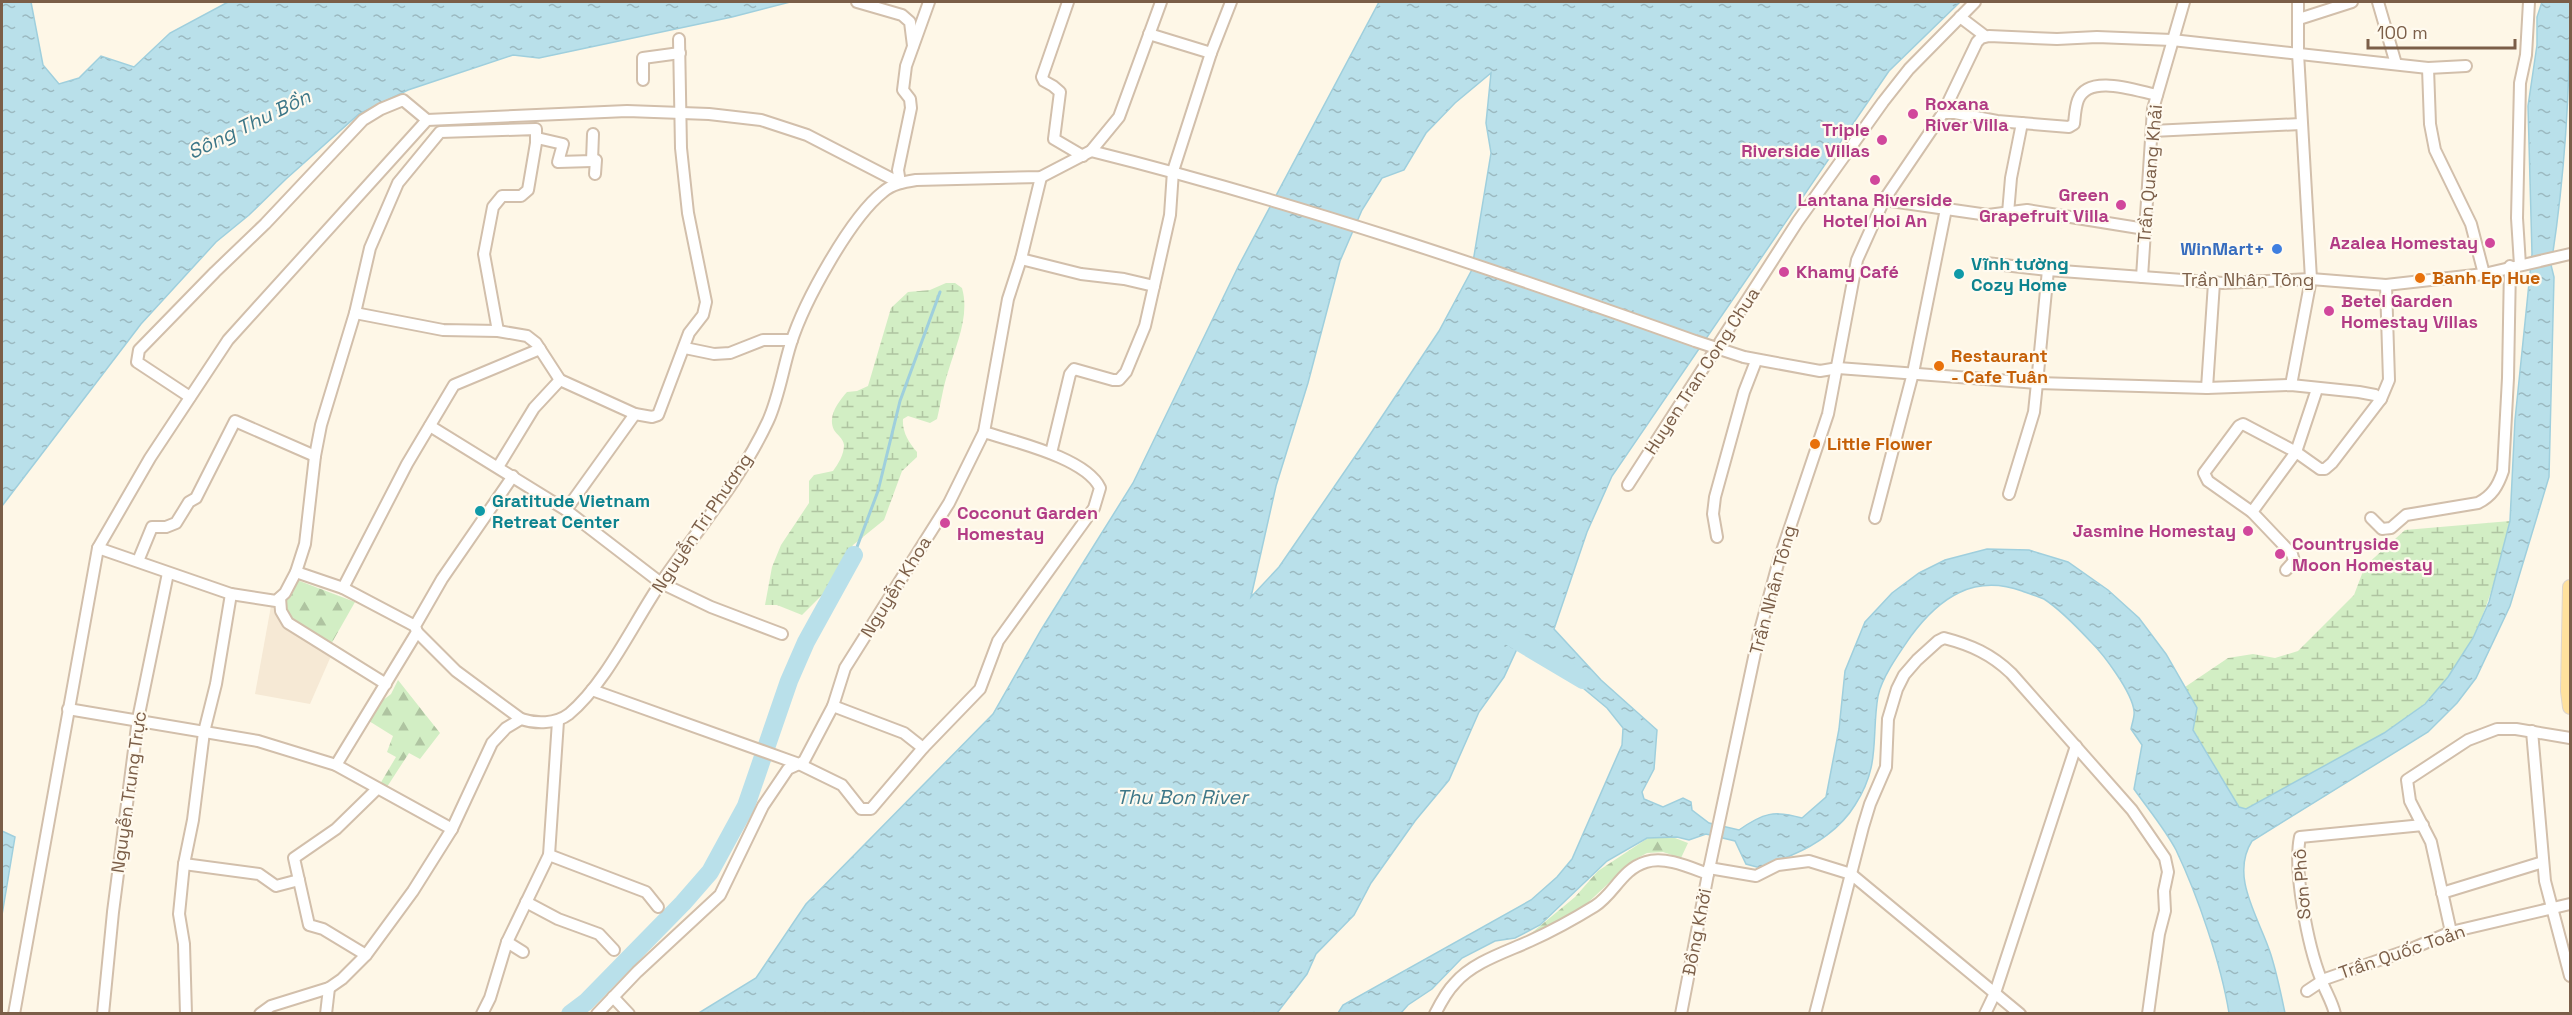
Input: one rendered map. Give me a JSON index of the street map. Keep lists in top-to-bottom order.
{
  "streets": {
    "street": [
      "Trần Quang Khải",
      "Trần Nhân Tông",
      "Huyen Tran Cong Chua",
      "Nguyễn Tri Phương",
      "Nguyễn Khoa",
      "Nguyễn Trung Trực",
      "Sơn Phô",
      "Đồng Khởi",
      "Trần Quốc Toản"
    ]
  },
  "crossings": [
    ["Trần Quang Khải", "Trần Nhân Tông"],
    ["Trần Nhân Tông", "Đồng Khởi"],
    ["Nguyễn Tri Phương", "Nguyễn Khoa"],
    ["Sơn Phô", "Trần Quốc Toản"]
  ],
  "water": ["Sông Thu Bồn", "Thu Bon River"],
  "places": [
    "Roxana River Villa",
    "Triple Riverside Villas",
    "Lantana Riverside Hotel Hoi An",
    "Green Grapefruit Villa",
    "Azalea Homestay",
    "WinMart+",
    "Khamy Café",
    "Vĩnh tường Cozy Home",
    "Banh Ep Hue",
    "Betel Garden Homestay Villas",
    "Restaurant - Cafe Tuân",
    "Little Flower",
    "Gratitude Vietnam Retreat Center",
    "Coconut Garden Homestay",
    "Jasmine Homestay",
    "Countryside Moon Homestay"
  ],
  "scale_bar": "100 m"
}
